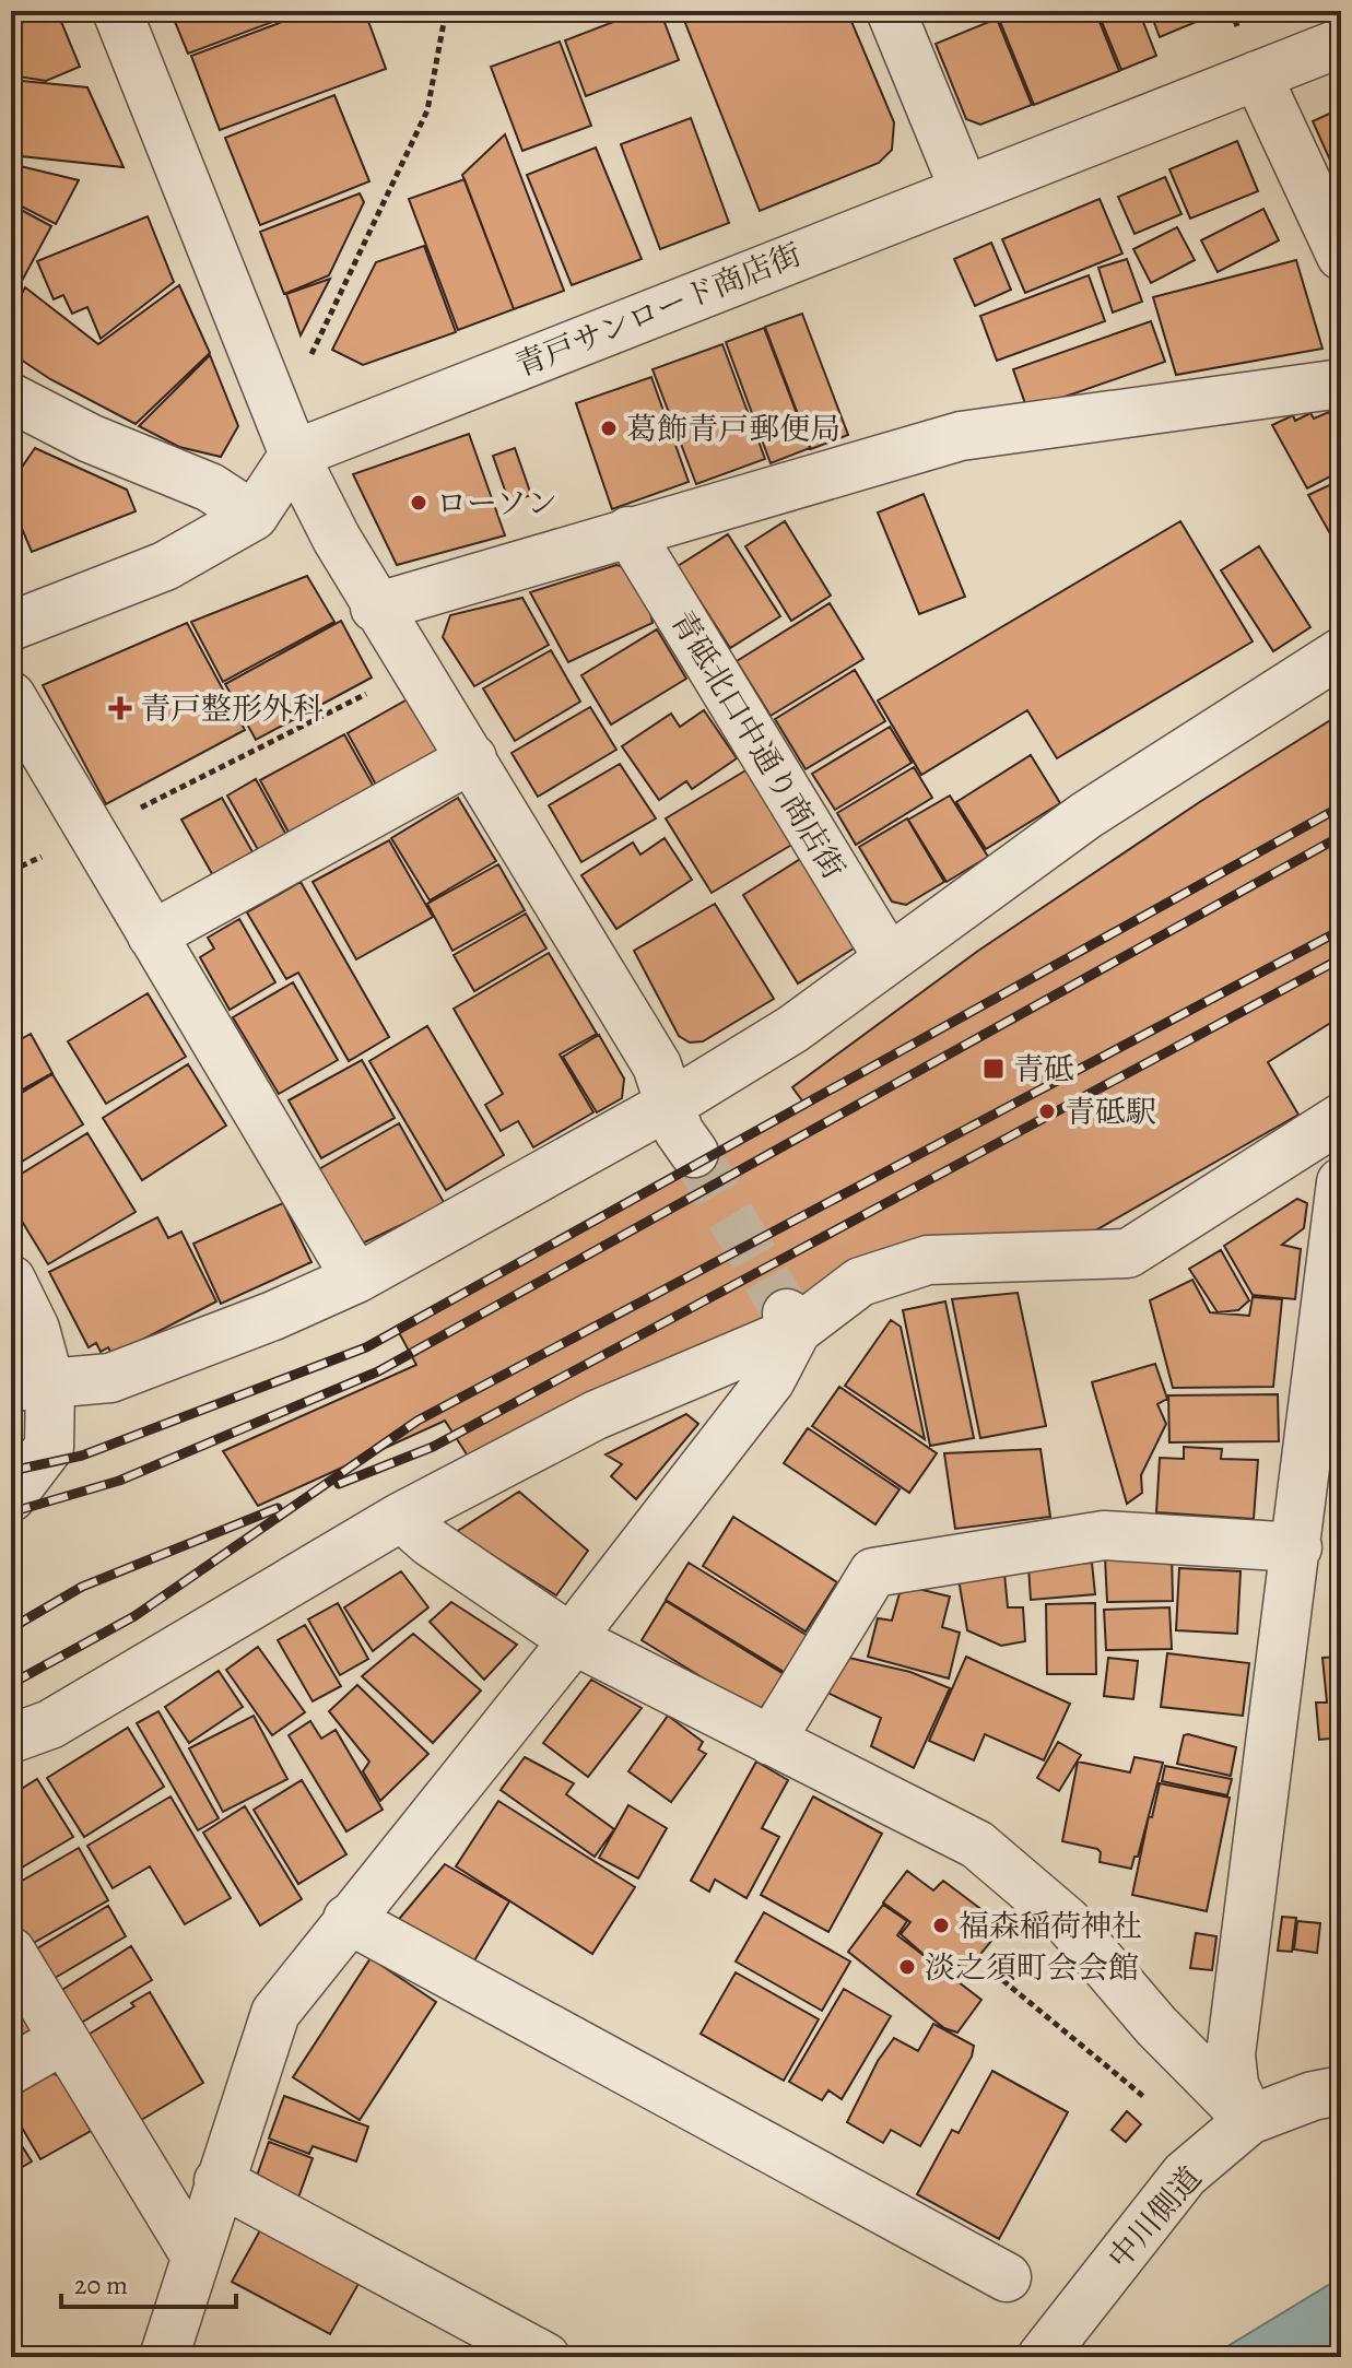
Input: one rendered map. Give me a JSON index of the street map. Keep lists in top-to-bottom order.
{
  "streets": {
    "street": ["青戸サンロード商店街", "青砥北口中通り商店街", "中川側道"]
  },
  "places": {
    "other": [
      "葛飾青戸郵便局",
      "ローソン",
      "青砥駅",
      "福森稲荷神社",
      "淡之須町会会館"
    ],
    "health": ["青戸整形外科"],
    "transit": ["青砥"]
  },
  "scale_bar": "20 m"
}
